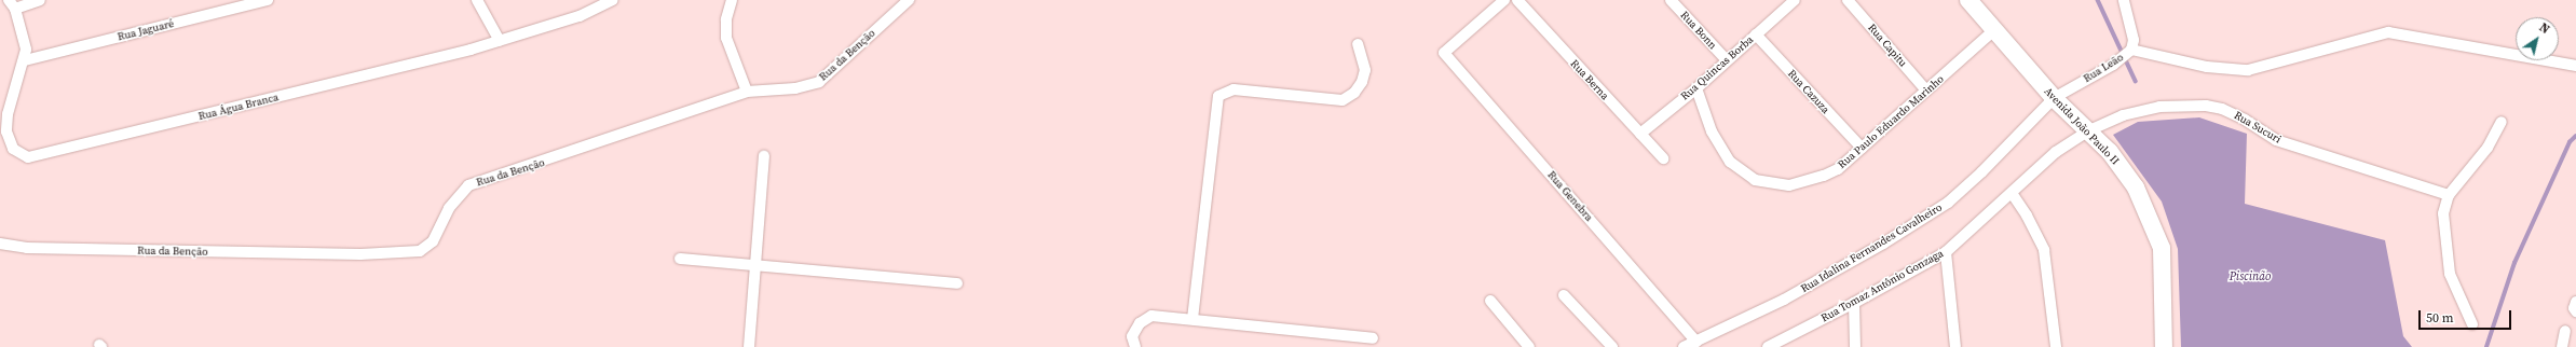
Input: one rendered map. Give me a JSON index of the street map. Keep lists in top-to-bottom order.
{
  "streets": {
    "main road": ["Avenida João Paulo II"],
    "street": [
      "Rua Jaguaré",
      "Rua Bonn",
      "Rua Capitu",
      "Rua da Benção",
      "Rua Quincas Borba",
      "Rua Leão",
      "Rua Berna",
      "Rua Cazuza",
      "Rua Água Branca",
      "Rua Paulo Eduardo Marinho",
      "Rua Sucuri",
      "Rua Genebra",
      "Rua Idalina Fernandes Cavalheiro",
      "Rua Tomaz Antônio Gonzaga"
    ]
  },
  "crossings": [
    ["Rua Jaguaré", "Rua Água Branca"],
    ["Rua Bonn", "Rua Quincas Borba"],
    ["Rua Capitu", "Rua Paulo Eduardo Marinho"],
    ["Rua Quincas Borba", "Rua Berna"],
    ["Rua Quincas Borba", "Rua Cazuza"],
    ["Rua Quincas Borba", "Rua Paulo Eduardo Marinho"],
    ["Rua Leão", "Avenida João Paulo II"],
    ["Rua Leão", "Rua Idalina Fernandes Cavalheiro"],
    ["Rua Cazuza", "Rua Paulo Eduardo Marinho"],
    ["Rua Paulo Eduardo Marinho", "Avenida João Paulo II"],
    ["Avenida João Paulo II", "Rua Sucuri"],
    ["Avenida João Paulo II", "Rua Idalina Fernandes Cavalheiro"],
    ["Avenida João Paulo II", "Rua Tomaz Antônio Gonzaga"],
    ["Rua Sucuri", "Rua Tomaz Antônio Gonzaga"],
    ["Rua Genebra", "Rua Idalina Fernandes Cavalheiro"]
  ],
  "water": ["Piscinão"],
  "scale_bar": "50 m",
  "north": "top right"
}
